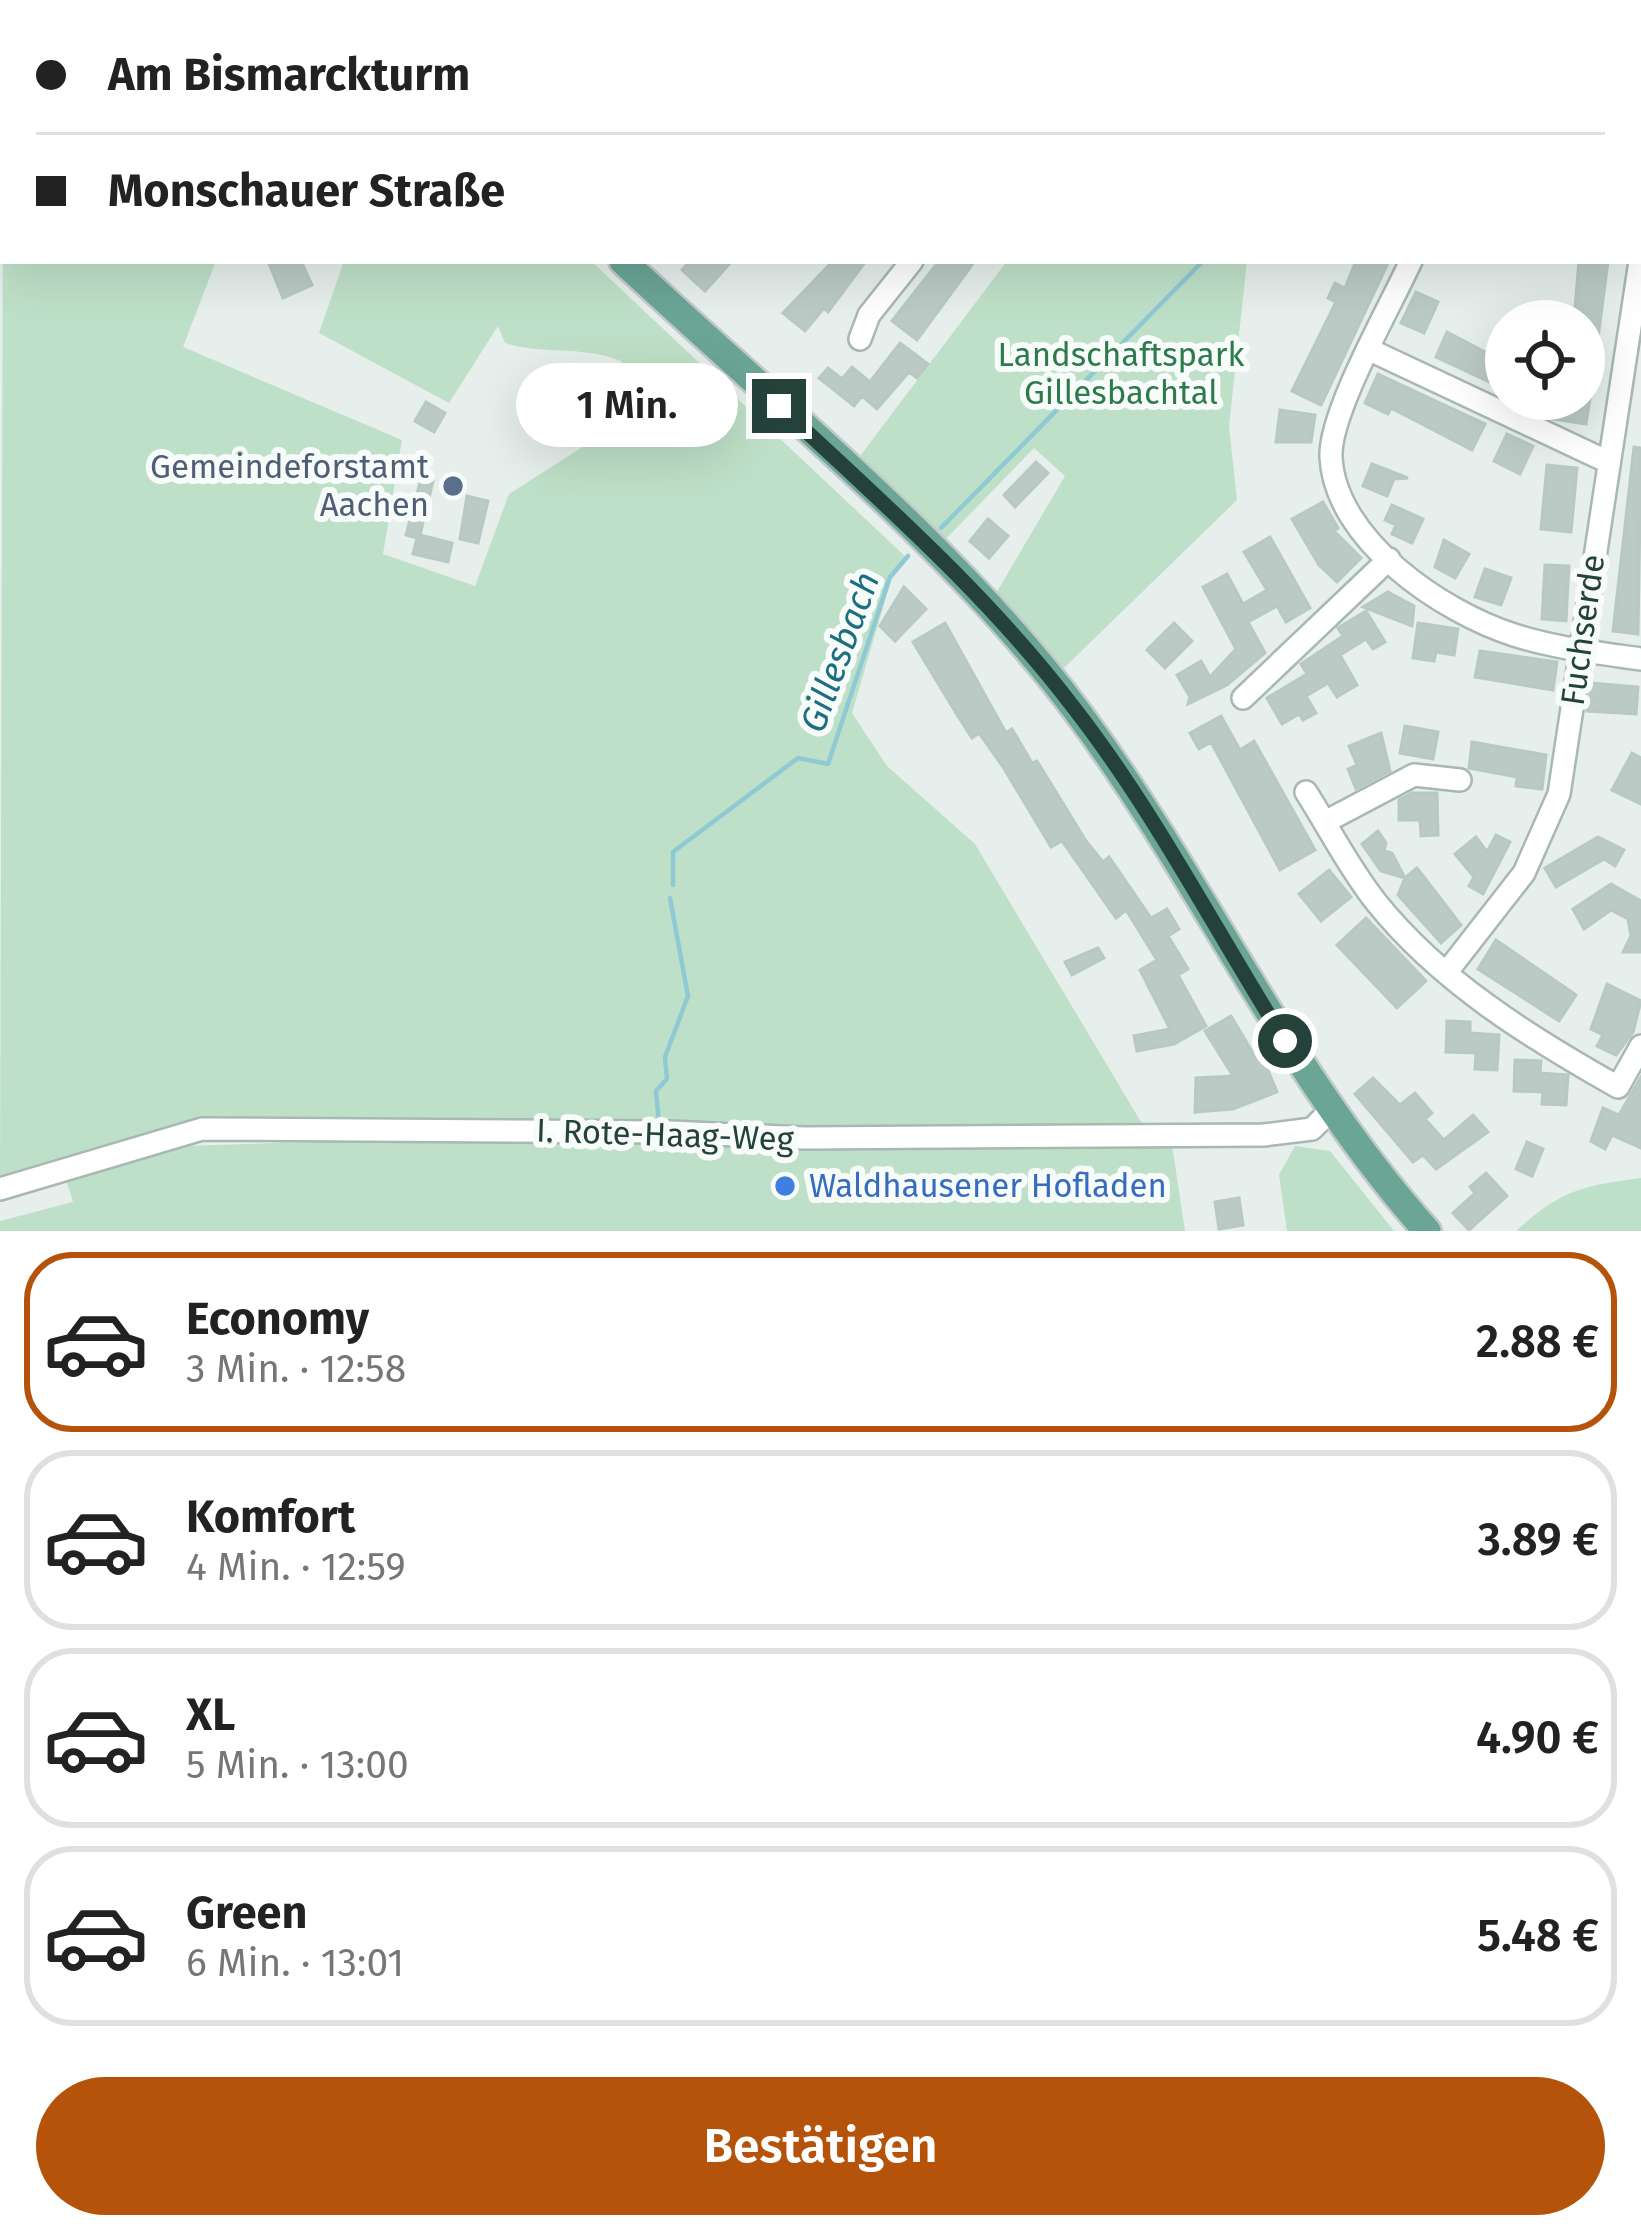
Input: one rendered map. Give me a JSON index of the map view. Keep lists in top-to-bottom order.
{
  "streets": {
    "street": ["Fuchserde", "I. Rote-Haag-Weg"]
  },
  "water": ["Gillesbach"],
  "parks": ["Landschaftspark Gillesbachtal"],
  "places": ["Gemeindeforstamt Aachen", "Waldhausener Hofladen"],
  "page": {
    "banner": ["Am Bismarckturm", "Monschauer Straße"],
    "bubble": "1 Min.",
    "list": [
      {
        "name": "Economy",
        "note": "3 Min. · 12:58",
        "value": "2.88 €"
      },
      {
        "name": "Komfort",
        "note": "4 Min. · 12:59",
        "value": "3.89 €"
      },
      {
        "name": "XL",
        "note": "5 Min. · 13:00",
        "value": "4.90 €"
      },
      {
        "name": "Green",
        "note": "6 Min. · 13:01",
        "value": "5.48 €"
      }
    ],
    "buttons": "Bestätigen"
  }
}
